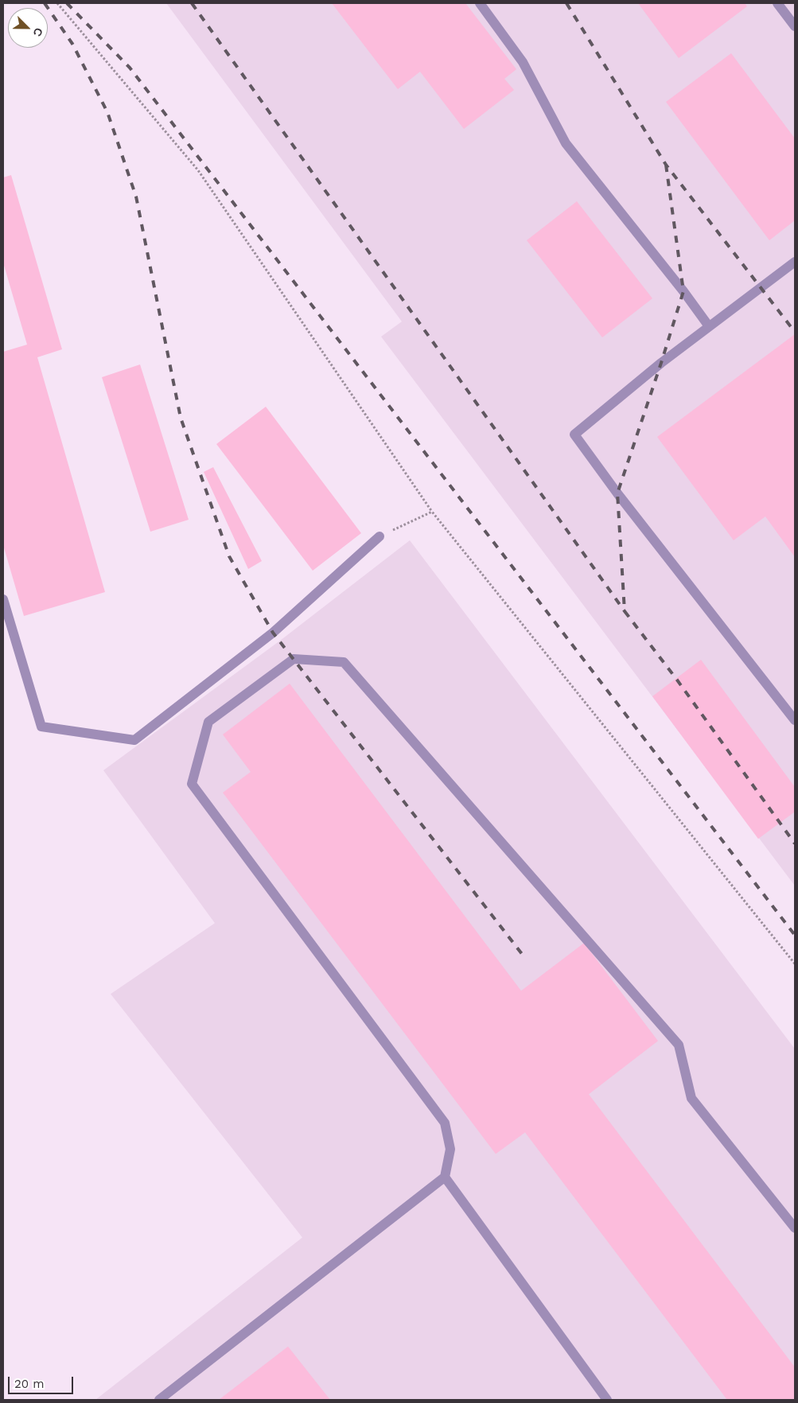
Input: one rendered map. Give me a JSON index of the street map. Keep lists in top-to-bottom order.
{
  "scale_bar": "20 m",
  "north": "bottom right"
}
